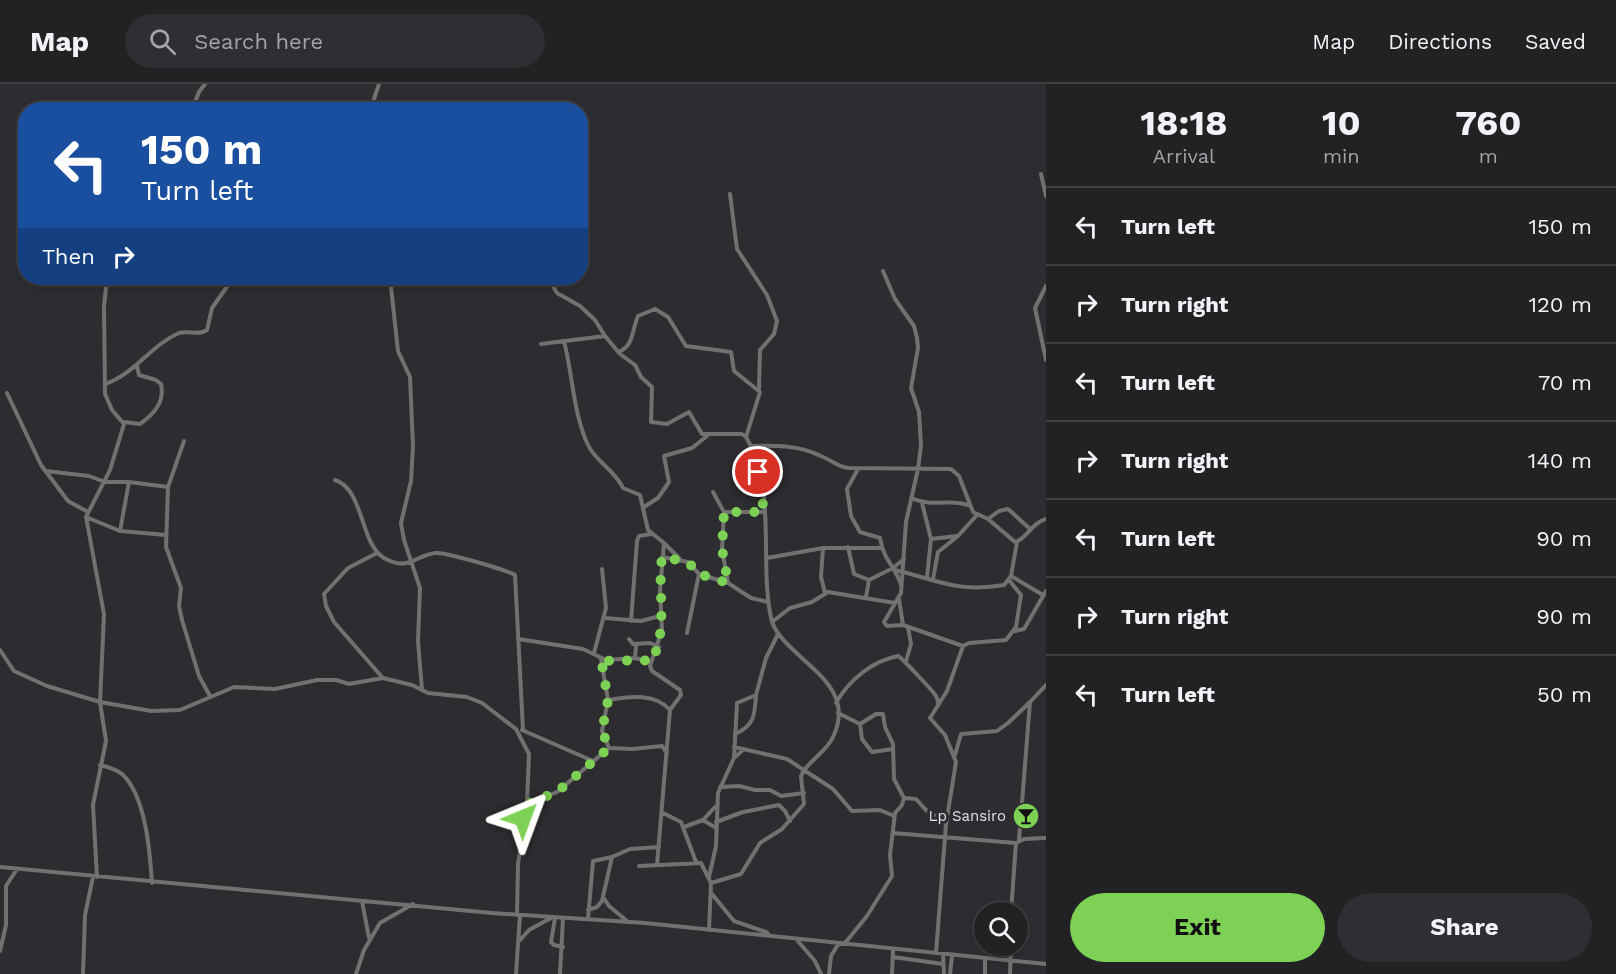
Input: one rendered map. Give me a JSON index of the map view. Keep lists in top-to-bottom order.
{
  "places": {
    "bar": ["Lp Sansiro"]
  },
  "page": {
    "header": "Map",
    "search": "Search here",
    "nav": ["Map", "Directions", "Saved"],
    "eta": [
      "18:18",
      "Arrival",
      "10",
      "min",
      "760",
      "m"
    ],
    "turn": ["150 m", "Turn left"],
    "list": [
      {
        "name": "Turn left",
        "value": "150 m"
      },
      {
        "name": "Turn right",
        "value": "120 m"
      },
      {
        "name": "Turn left",
        "value": "70 m"
      },
      {
        "name": "Turn right",
        "value": "140 m"
      },
      {
        "name": "Turn left",
        "value": "90 m"
      },
      {
        "name": "Turn right",
        "value": "90 m"
      },
      {
        "name": "Turn left",
        "value": "50 m"
      }
    ],
    "then": "Then",
    "buttons": ["Exit", "Share"]
  }
}
